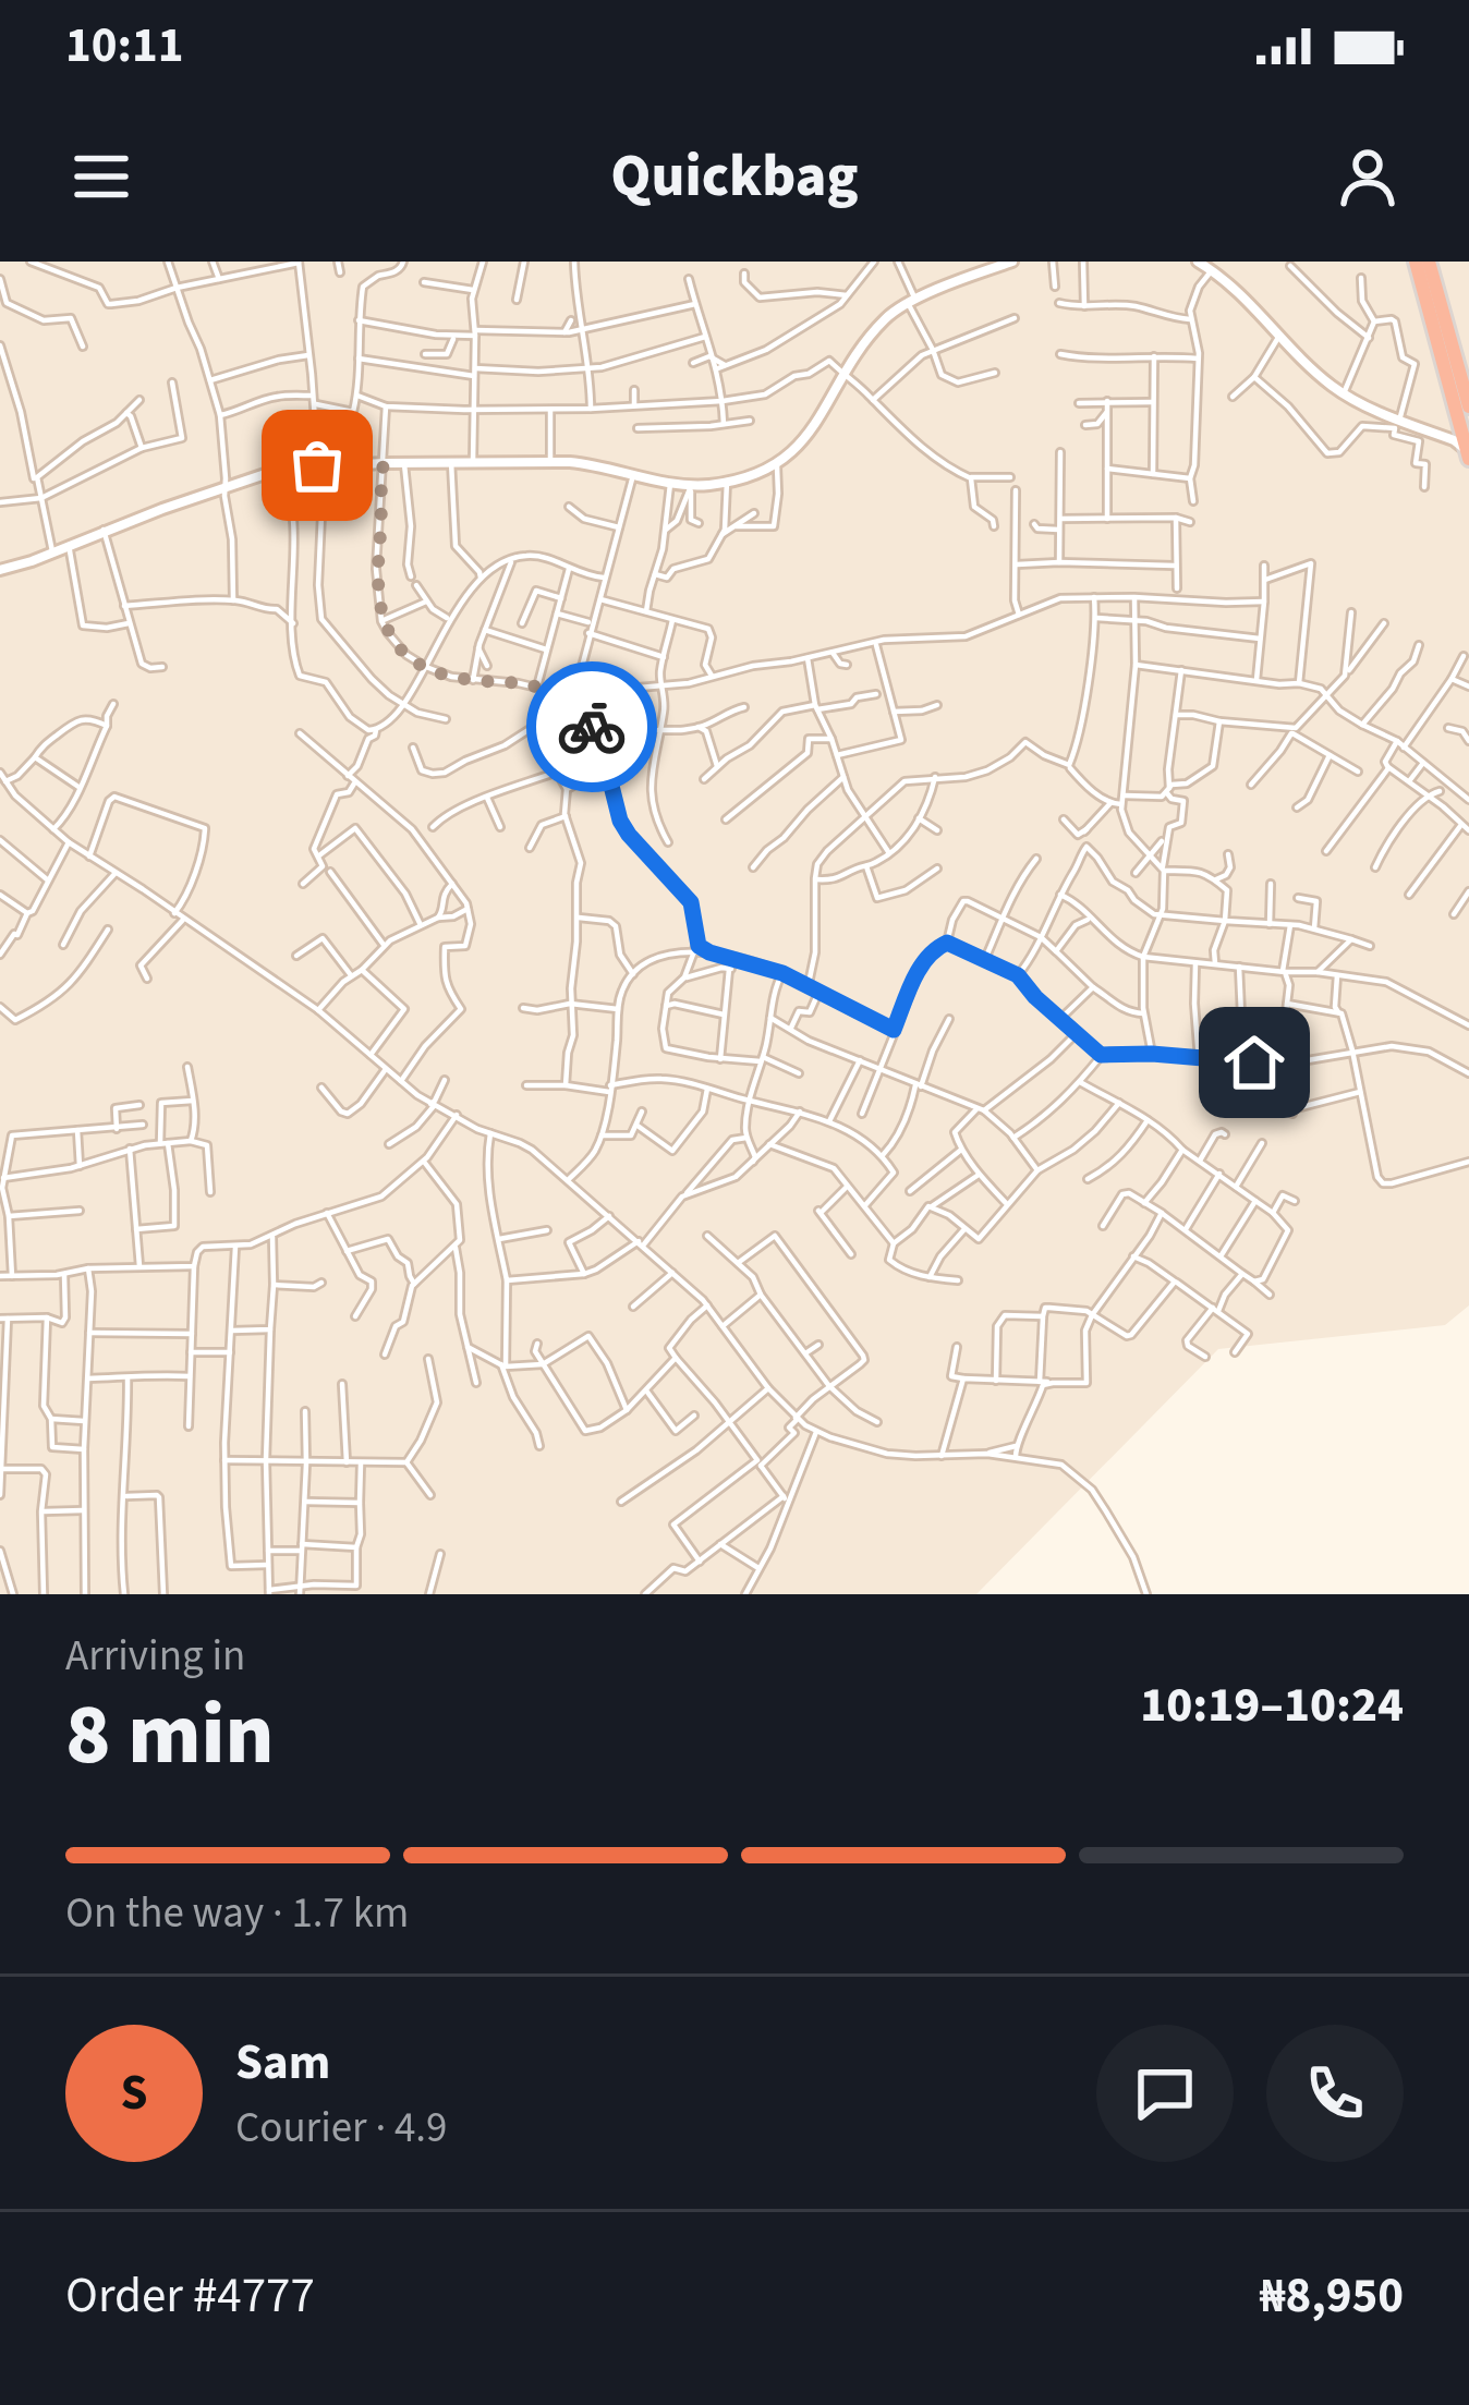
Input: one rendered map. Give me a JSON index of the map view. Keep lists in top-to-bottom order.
{
  "page": {
    "status": "10:11",
    "header": "Quickbag",
    "heading": ["8 min", "Arriving in", "10:19–10:24"],
    "panel": [
      "Sam",
      "Courier · 4.9",
      "Order #4777",
      "₦8,950"
    ],
    "bar": "On the way · 1.7 km",
    "round": "S"
  }
}
